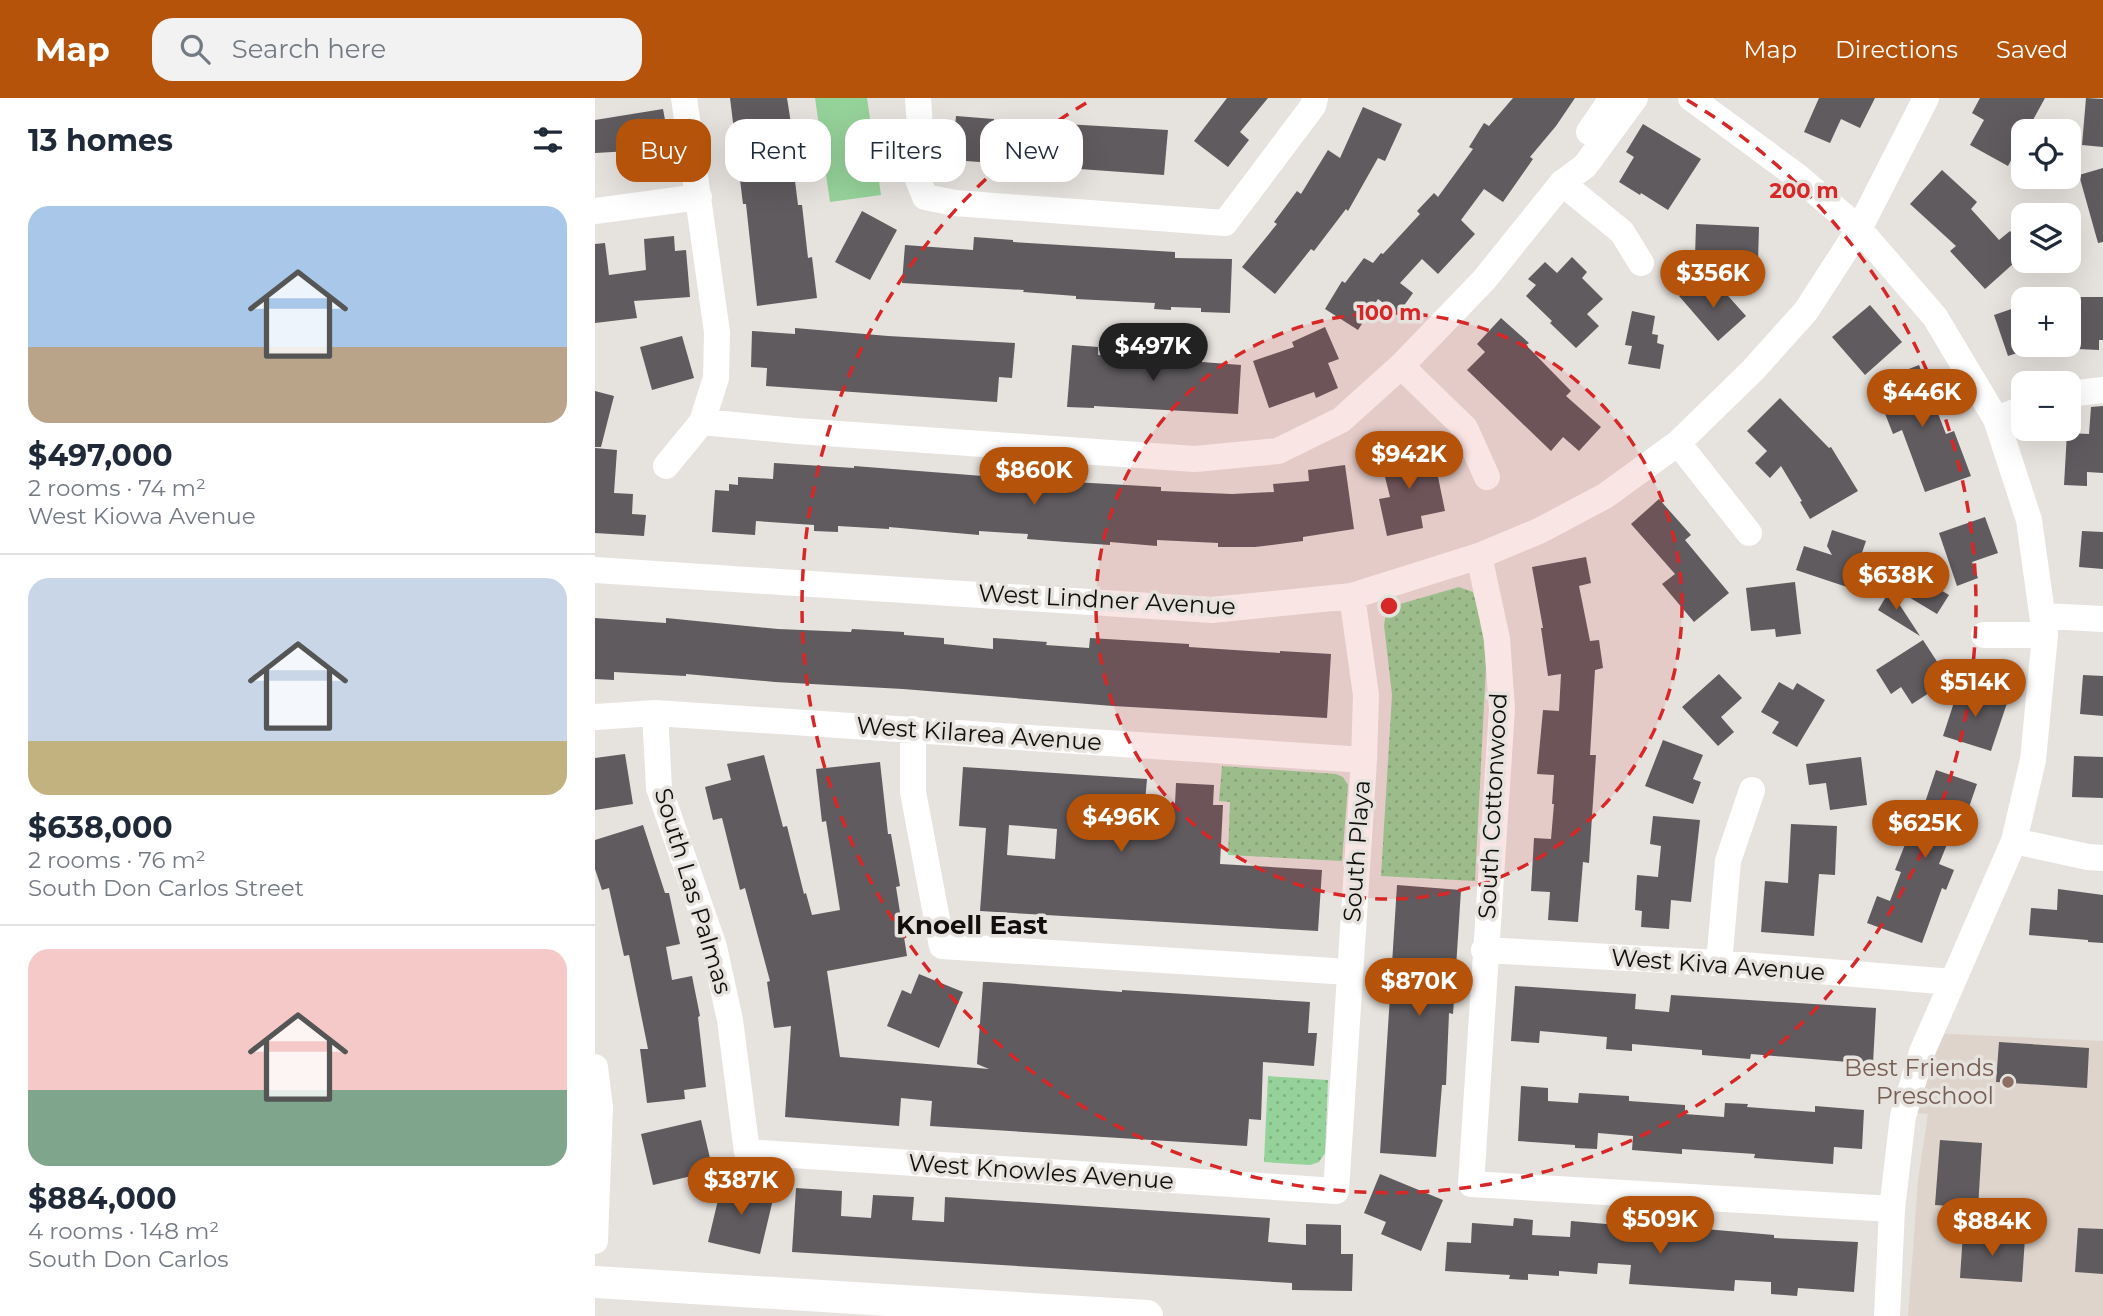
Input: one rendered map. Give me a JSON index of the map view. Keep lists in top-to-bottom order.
{
  "streets": {
    "street": [
      "West Lindner Avenue",
      "West Kilarea Avenue",
      "South Cottonwood",
      "South Playa",
      "South Las Palmas",
      "West Kiva Avenue",
      "West Knowles Avenue"
    ]
  },
  "crossings": [
    ["West Lindner Avenue", "South Cottonwood"],
    ["West Lindner Avenue", "South Playa"],
    ["West Kilarea Avenue", "South Playa"],
    ["West Kilarea Avenue", "South Las Palmas"],
    ["South Cottonwood", "West Kiva Avenue"],
    ["South Playa", "West Knowles Avenue"],
    ["South Las Palmas", "West Knowles Avenue"]
  ],
  "districts": ["Knoell East"],
  "places": ["Best Friends Preschool"],
  "page": {
    "header": "Map",
    "search": "Search here",
    "nav": ["Map", "Directions", "Saved"],
    "heading": "13 homes",
    "map_buttons": ["+", "−"],
    "chip": [
      "Buy",
      "Rent",
      "Filters",
      "New"
    ],
    "list": [
      {
        "name": "$497,000",
        "note": "2 rooms · 74 m² · West Kiowa Avenue"
      },
      {
        "name": "$638,000",
        "note": "2 rooms · 76 m² · South Don Carlos Street"
      },
      {
        "name": "$884,000",
        "note": "4 rooms · 148 m² · South Don Carlos"
      }
    ],
    "price": [
      "$356K",
      "$497K",
      "$446K",
      "$942K",
      "$860K",
      "$638K",
      "$514K",
      "$496K",
      "$625K",
      "$870K",
      "$387K",
      "$509K",
      "$884K"
    ]
  },
  "rings": ["200 m", "100 m"]
}
